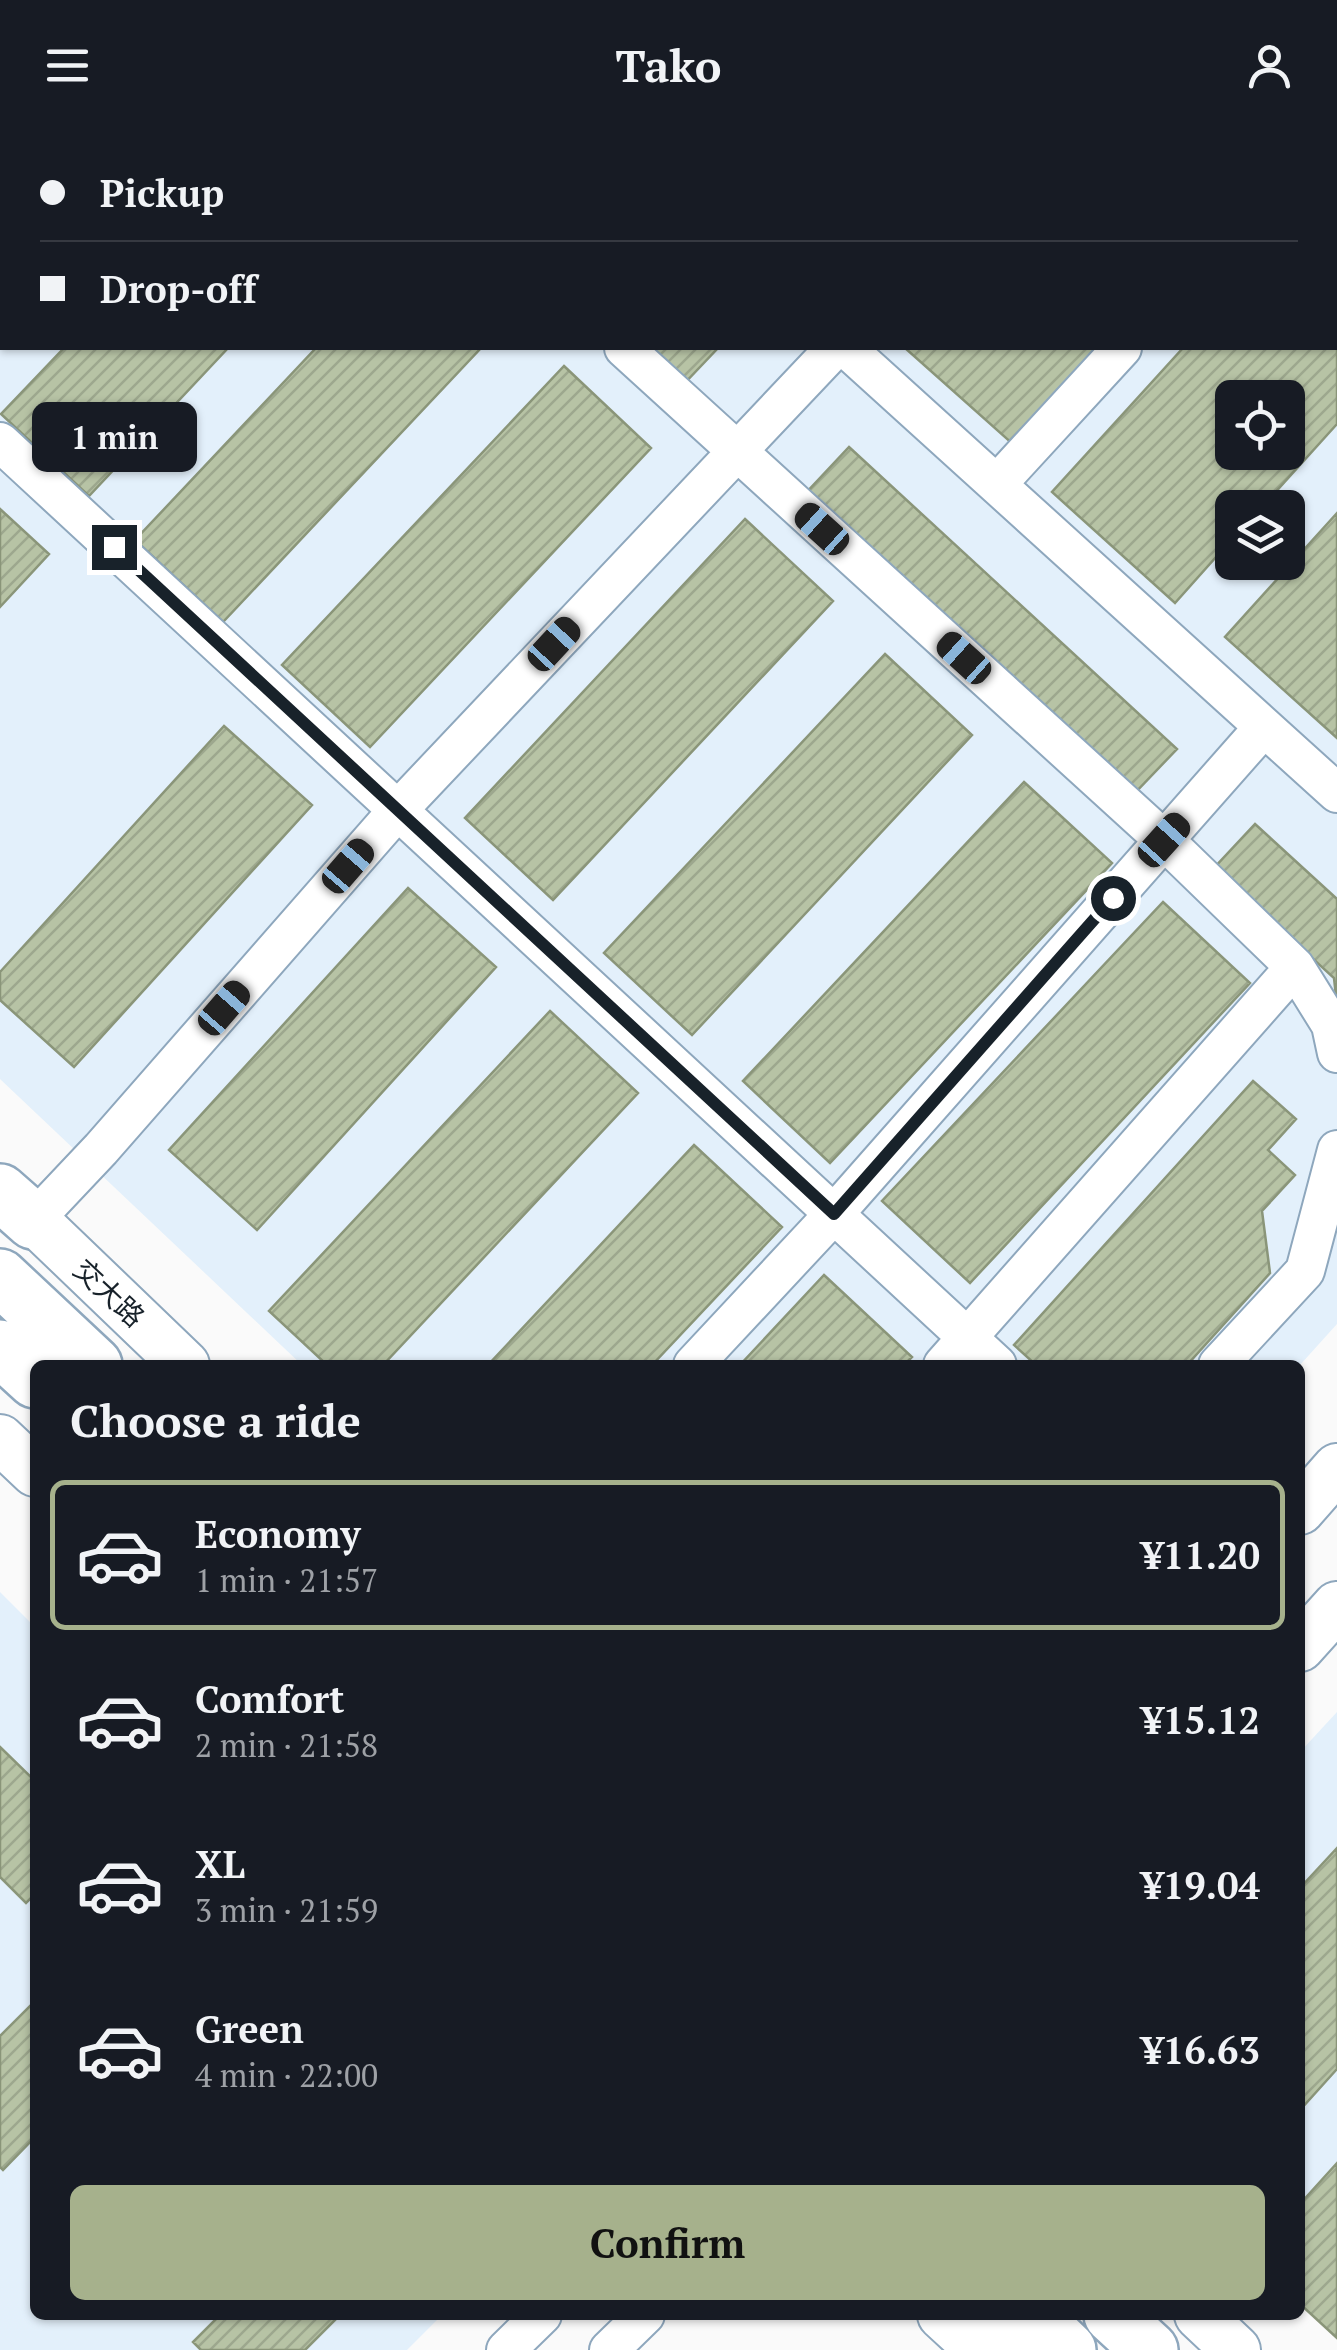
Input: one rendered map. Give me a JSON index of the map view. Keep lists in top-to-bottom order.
{
  "streets": {
    "main road": ["交大路"]
  },
  "page": {
    "header": "Tako",
    "banner": ["Pickup", "Drop-off"],
    "bubble": "1 min",
    "heading": "Choose a ride",
    "list": [
      {
        "name": "Economy",
        "note": "1 min · 21:57",
        "value": "¥11.20"
      },
      {
        "name": "Comfort",
        "note": "2 min · 21:58",
        "value": "¥15.12"
      },
      {
        "name": "XL",
        "note": "3 min · 21:59",
        "value": "¥19.04"
      },
      {
        "name": "Green",
        "note": "4 min · 22:00",
        "value": "¥16.63"
      }
    ],
    "buttons": "Confirm"
  }
}
